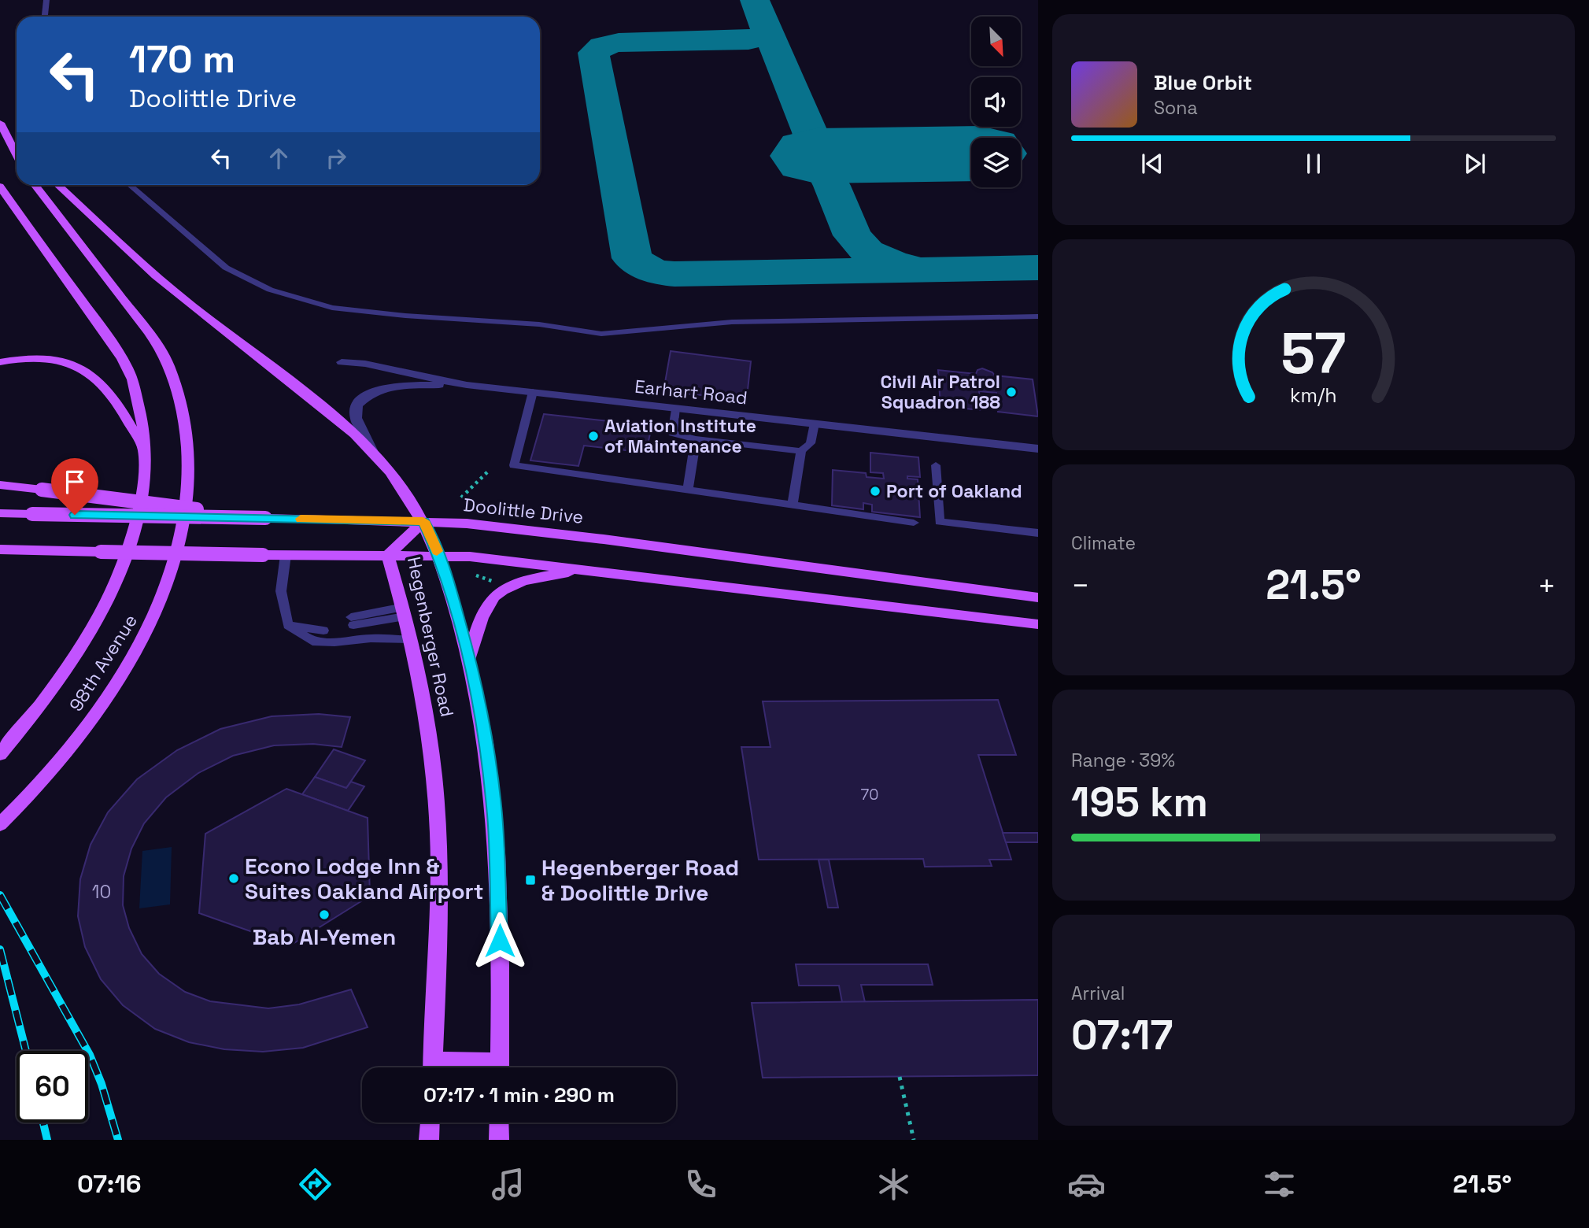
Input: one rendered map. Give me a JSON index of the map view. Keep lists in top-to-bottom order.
{
  "streets": {
    "main road": ["Doolittle Drive", "Hegenberger Road", "98th Avenue"],
    "street": ["Earhart Road"]
  },
  "crossings": [
    ["Doolittle Drive", "Hegenberger Road"]
  ],
  "places": {
    "other": [
      "Civil Air Patrol Squadron 188",
      "Aviation Institute of Maintenance",
      "Port of Oakland",
      "Econo Lodge Inn & Suites Oakland Airport",
      "Bab Al-Yemen"
    ],
    "transit": ["Hegenberger Road & Doolittle Drive"]
  },
  "house_numbers": ["70", "10"],
  "north": "bottom right",
  "page": {
    "turn": ["170 m", "Doolittle Drive"],
    "song": ["Blue Orbit", "Sona"],
    "tile": [
      "Climate",
      ["Range · 39%", "195 km"],
      ["Arrival", "07:17"]
    ],
    "heat": ["−", "21.5°", "+"],
    "limit": "60",
    "trip": "07:17 · 1 min · 290 m",
    "tabs": ["07:16", "21.5°"],
    "gauge": ["57", "km/h"]
  }
}
